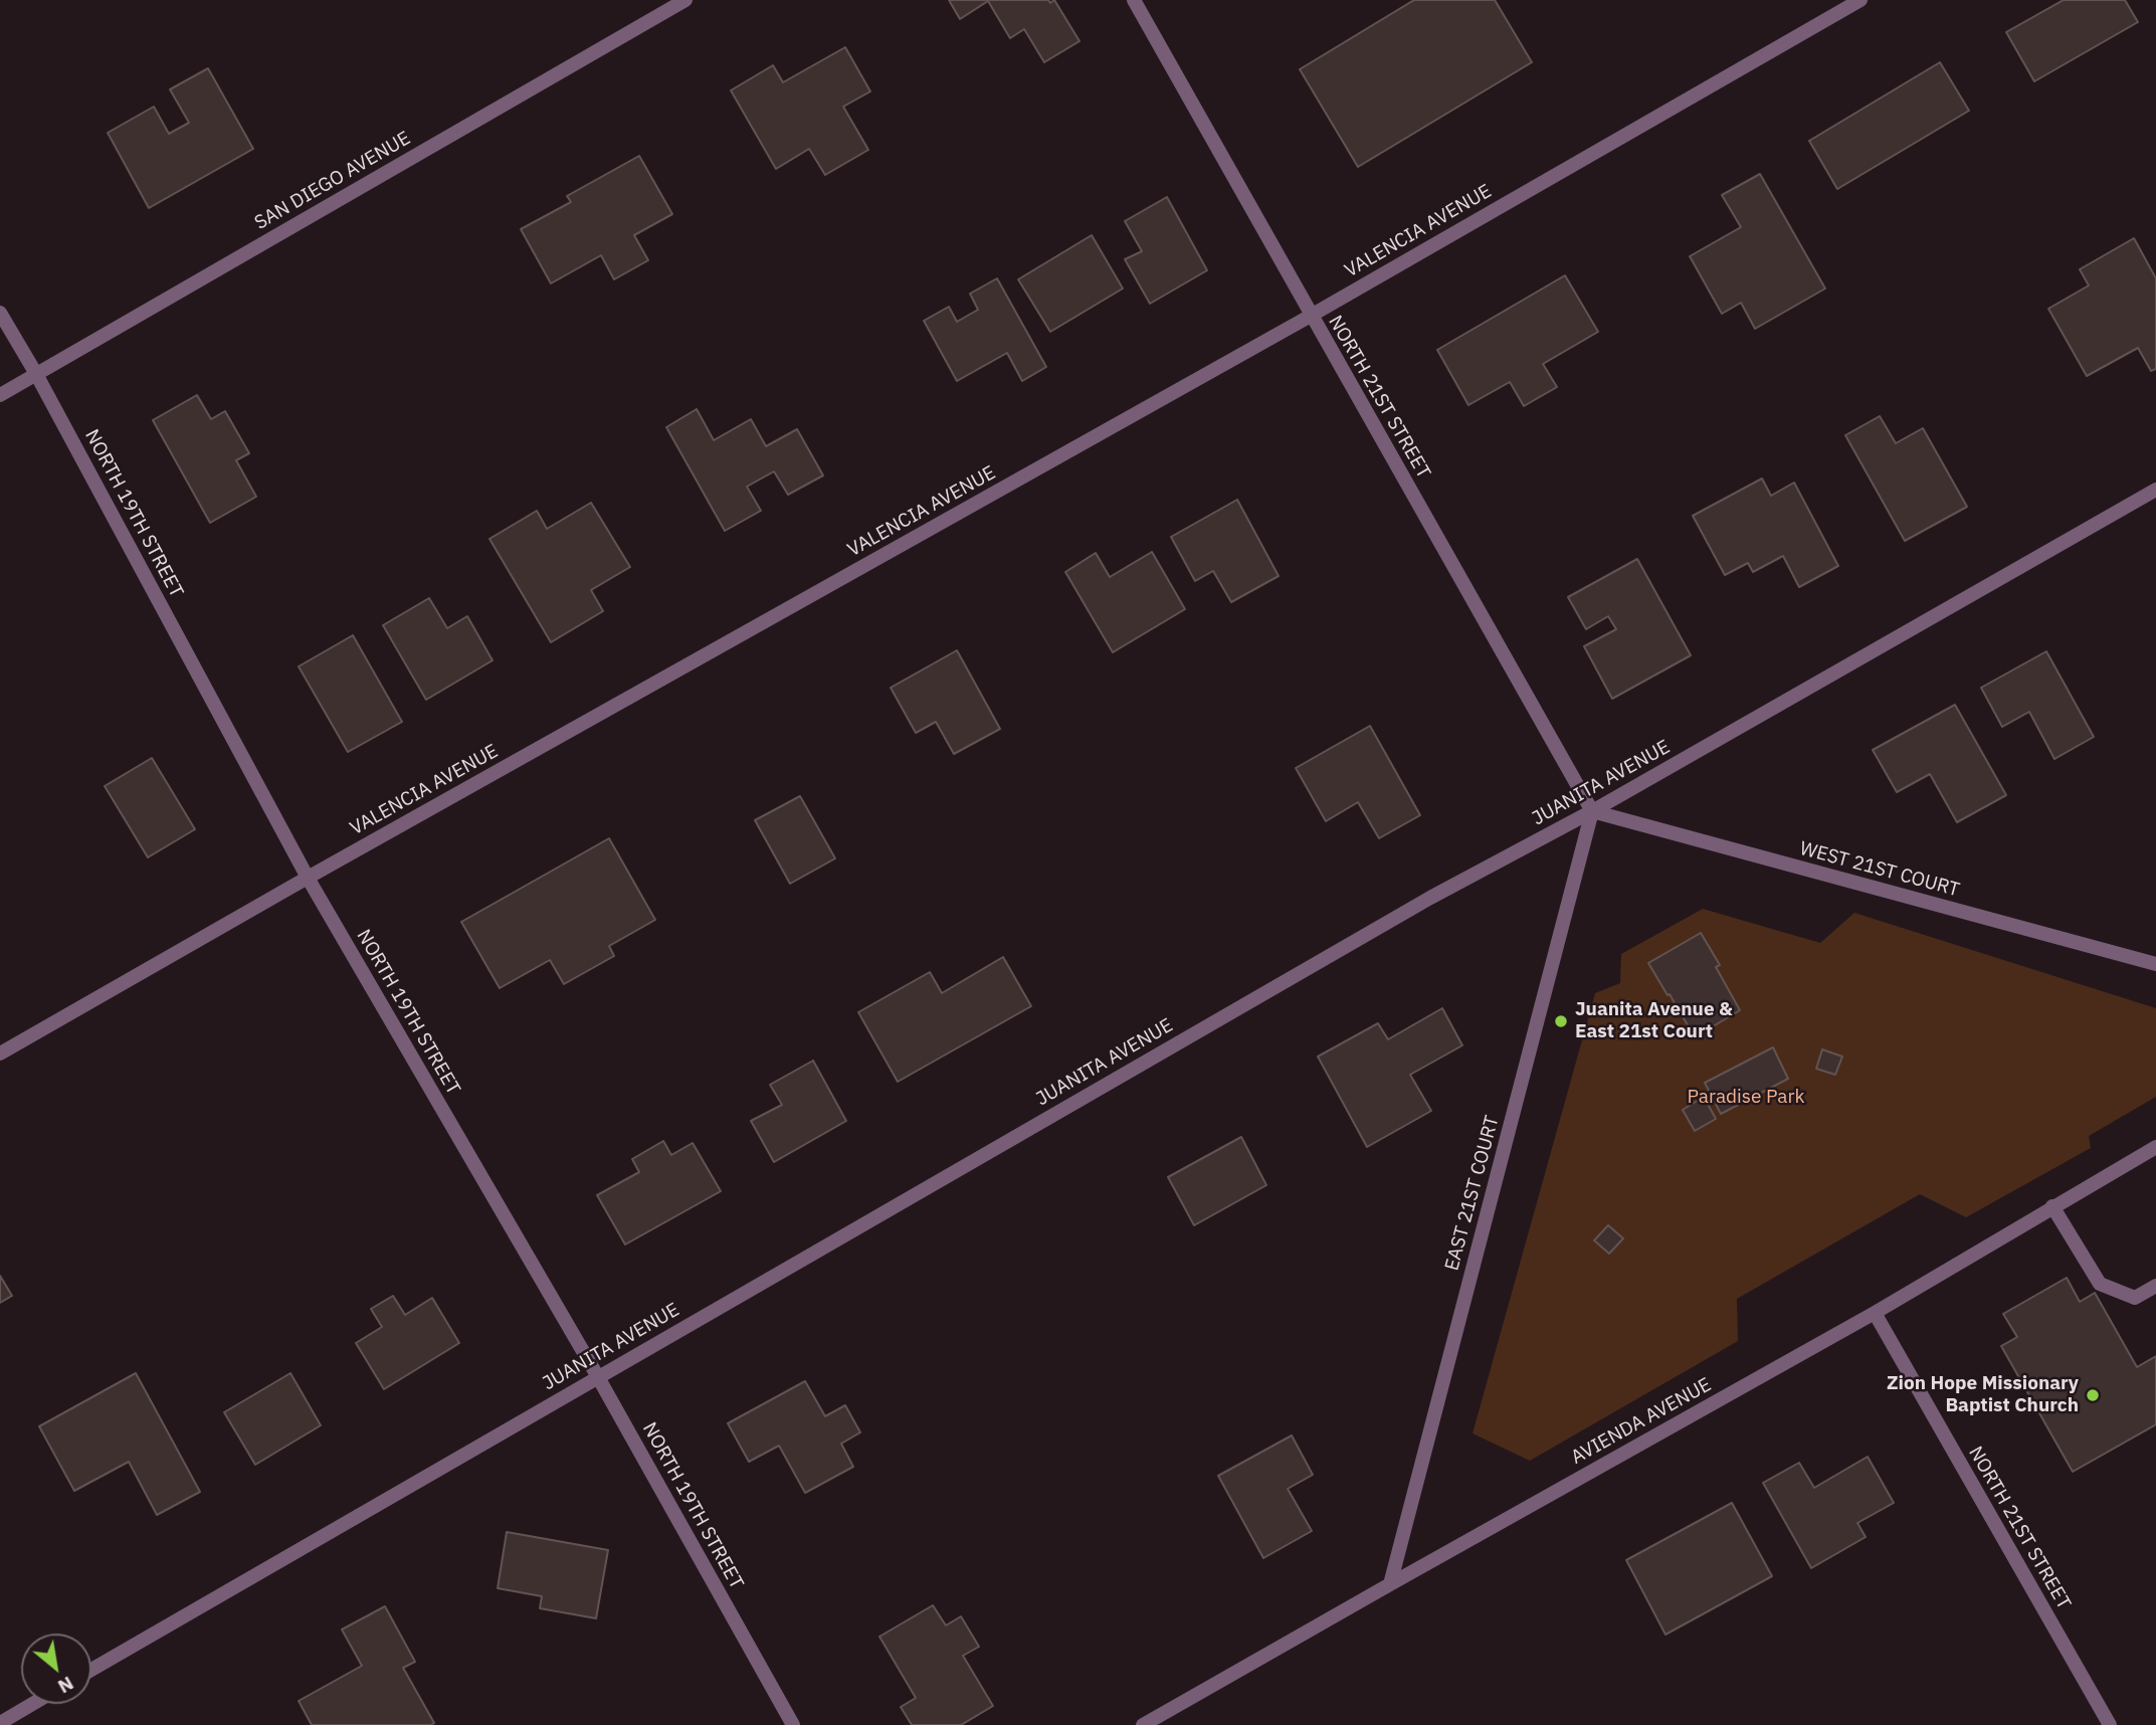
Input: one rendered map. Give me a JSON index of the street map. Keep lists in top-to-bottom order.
{
  "streets": {
    "street": [
      "SAN DIEGO AVENUE",
      "VALENCIA AVENUE",
      "NORTH 21ST STREET",
      "NORTH 19TH STREET",
      "JUANITA AVENUE",
      "WEST 21ST COURT",
      "EAST 21ST COURT",
      "AVIENDA AVENUE"
    ]
  },
  "crossings": [
    ["SAN DIEGO AVENUE", "NORTH 19TH STREET"],
    ["VALENCIA AVENUE", "NORTH 21ST STREET"],
    ["VALENCIA AVENUE", "NORTH 19TH STREET"],
    ["NORTH 21ST STREET", "JUANITA AVENUE"],
    ["NORTH 21ST STREET", "WEST 21ST COURT"],
    ["NORTH 21ST STREET", "EAST 21ST COURT"],
    ["NORTH 21ST STREET", "AVIENDA AVENUE"],
    ["NORTH 19TH STREET", "JUANITA AVENUE"],
    ["JUANITA AVENUE", "WEST 21ST COURT"],
    ["JUANITA AVENUE", "EAST 21ST COURT"],
    ["WEST 21ST COURT", "EAST 21ST COURT"],
    ["EAST 21ST COURT", "AVIENDA AVENUE"]
  ],
  "parks": ["Paradise Park"],
  "places": ["Juanita Avenue & East 21st Court", "Zion Hope Missionary Baptist Church"],
  "north": "bottom right"
}
